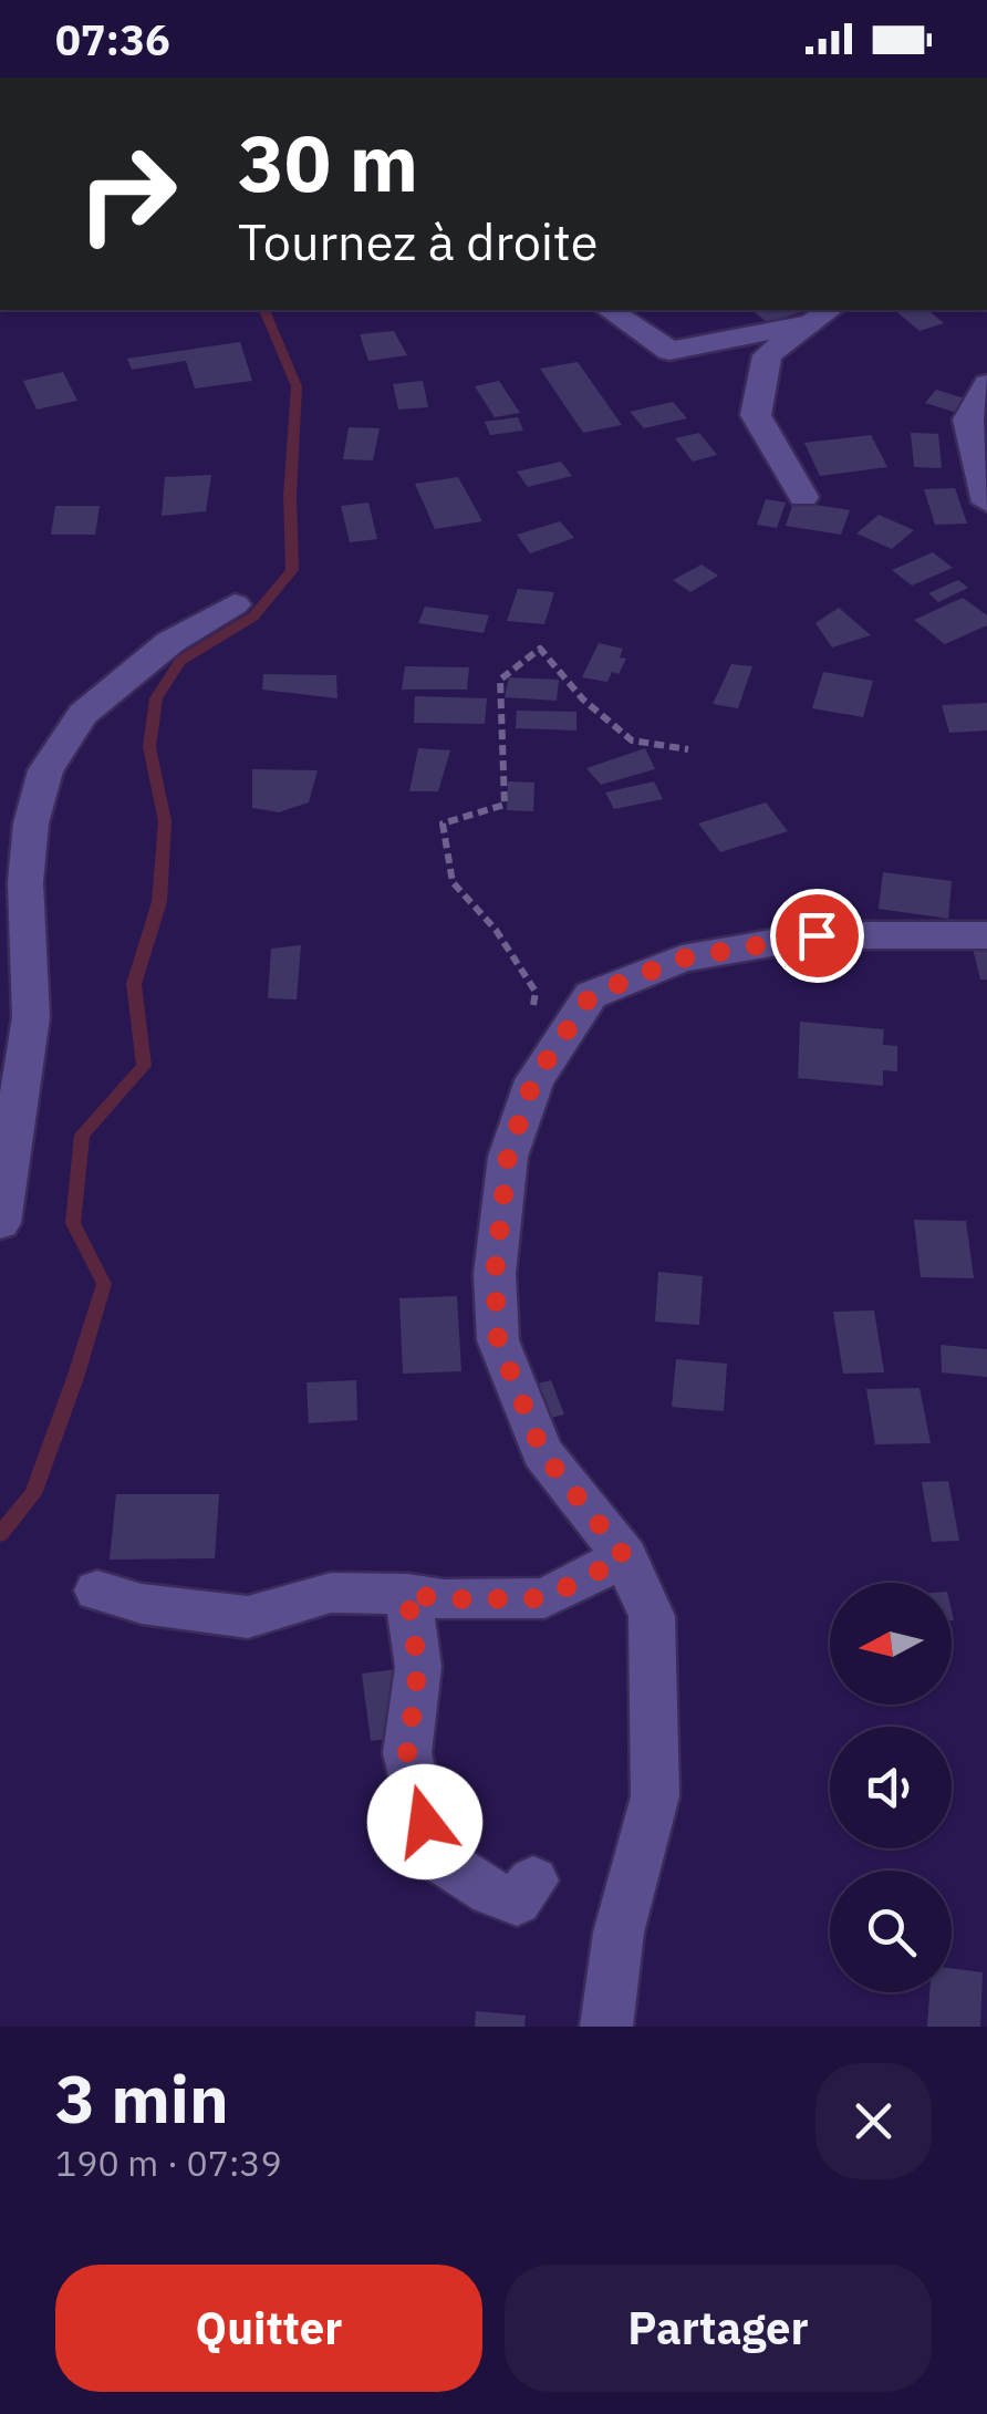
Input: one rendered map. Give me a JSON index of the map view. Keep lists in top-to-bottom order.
{
  "north": "left",
  "page": {
    "status": "07:36",
    "turn": ["30 m", "Tournez à droite"],
    "heading": ["3 min", "190 m · 07:39"],
    "buttons": ["Quitter", "Partager"]
  }
}
